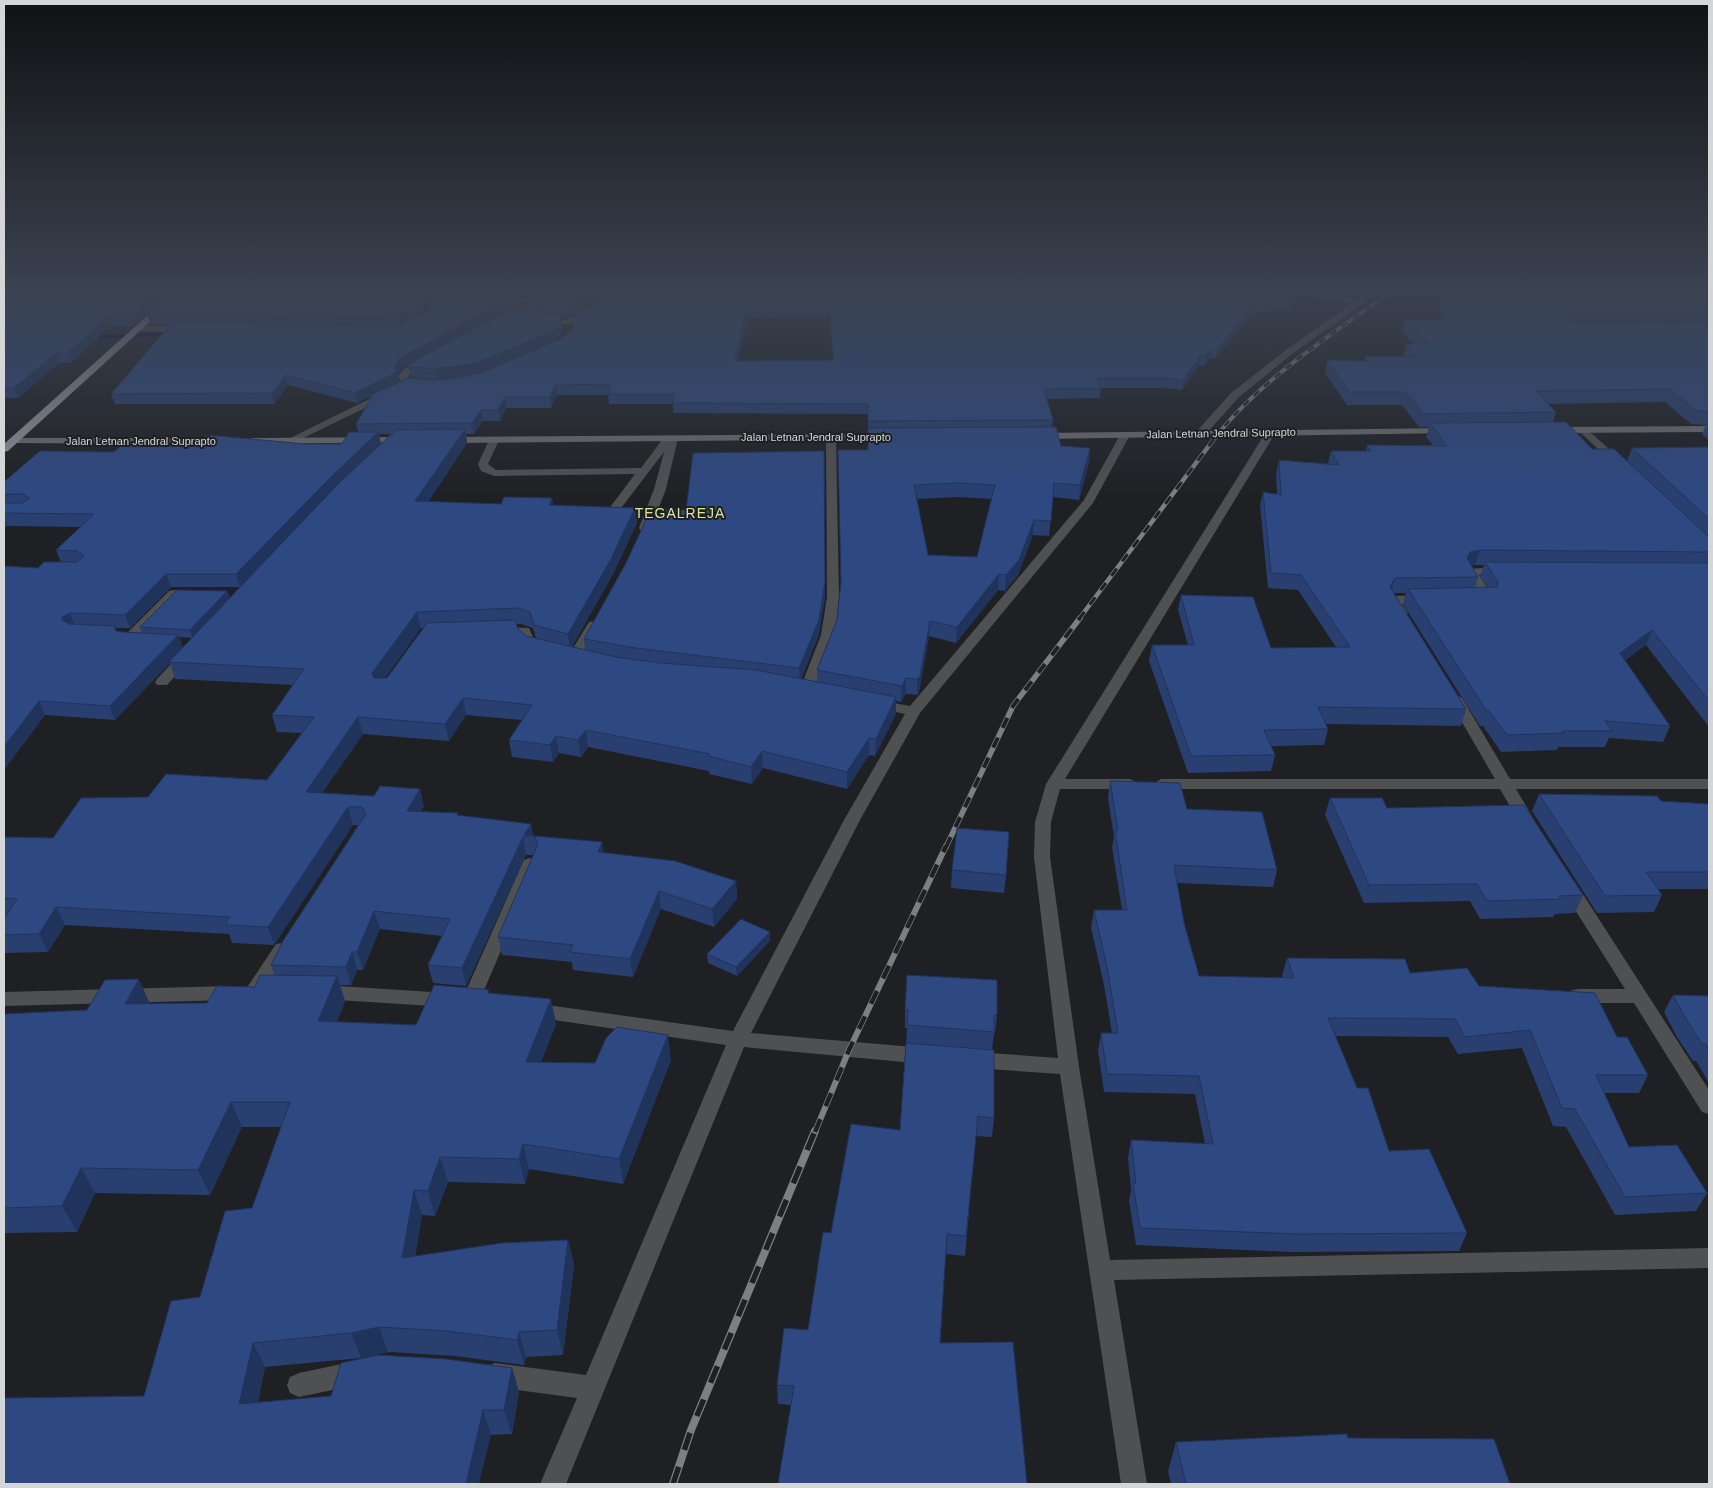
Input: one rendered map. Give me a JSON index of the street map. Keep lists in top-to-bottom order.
{
  "streets": {
    "main road": ["Jalan Letnan Jendral Suprapto"]
  },
  "districts": ["TEGALREJA"]
}
